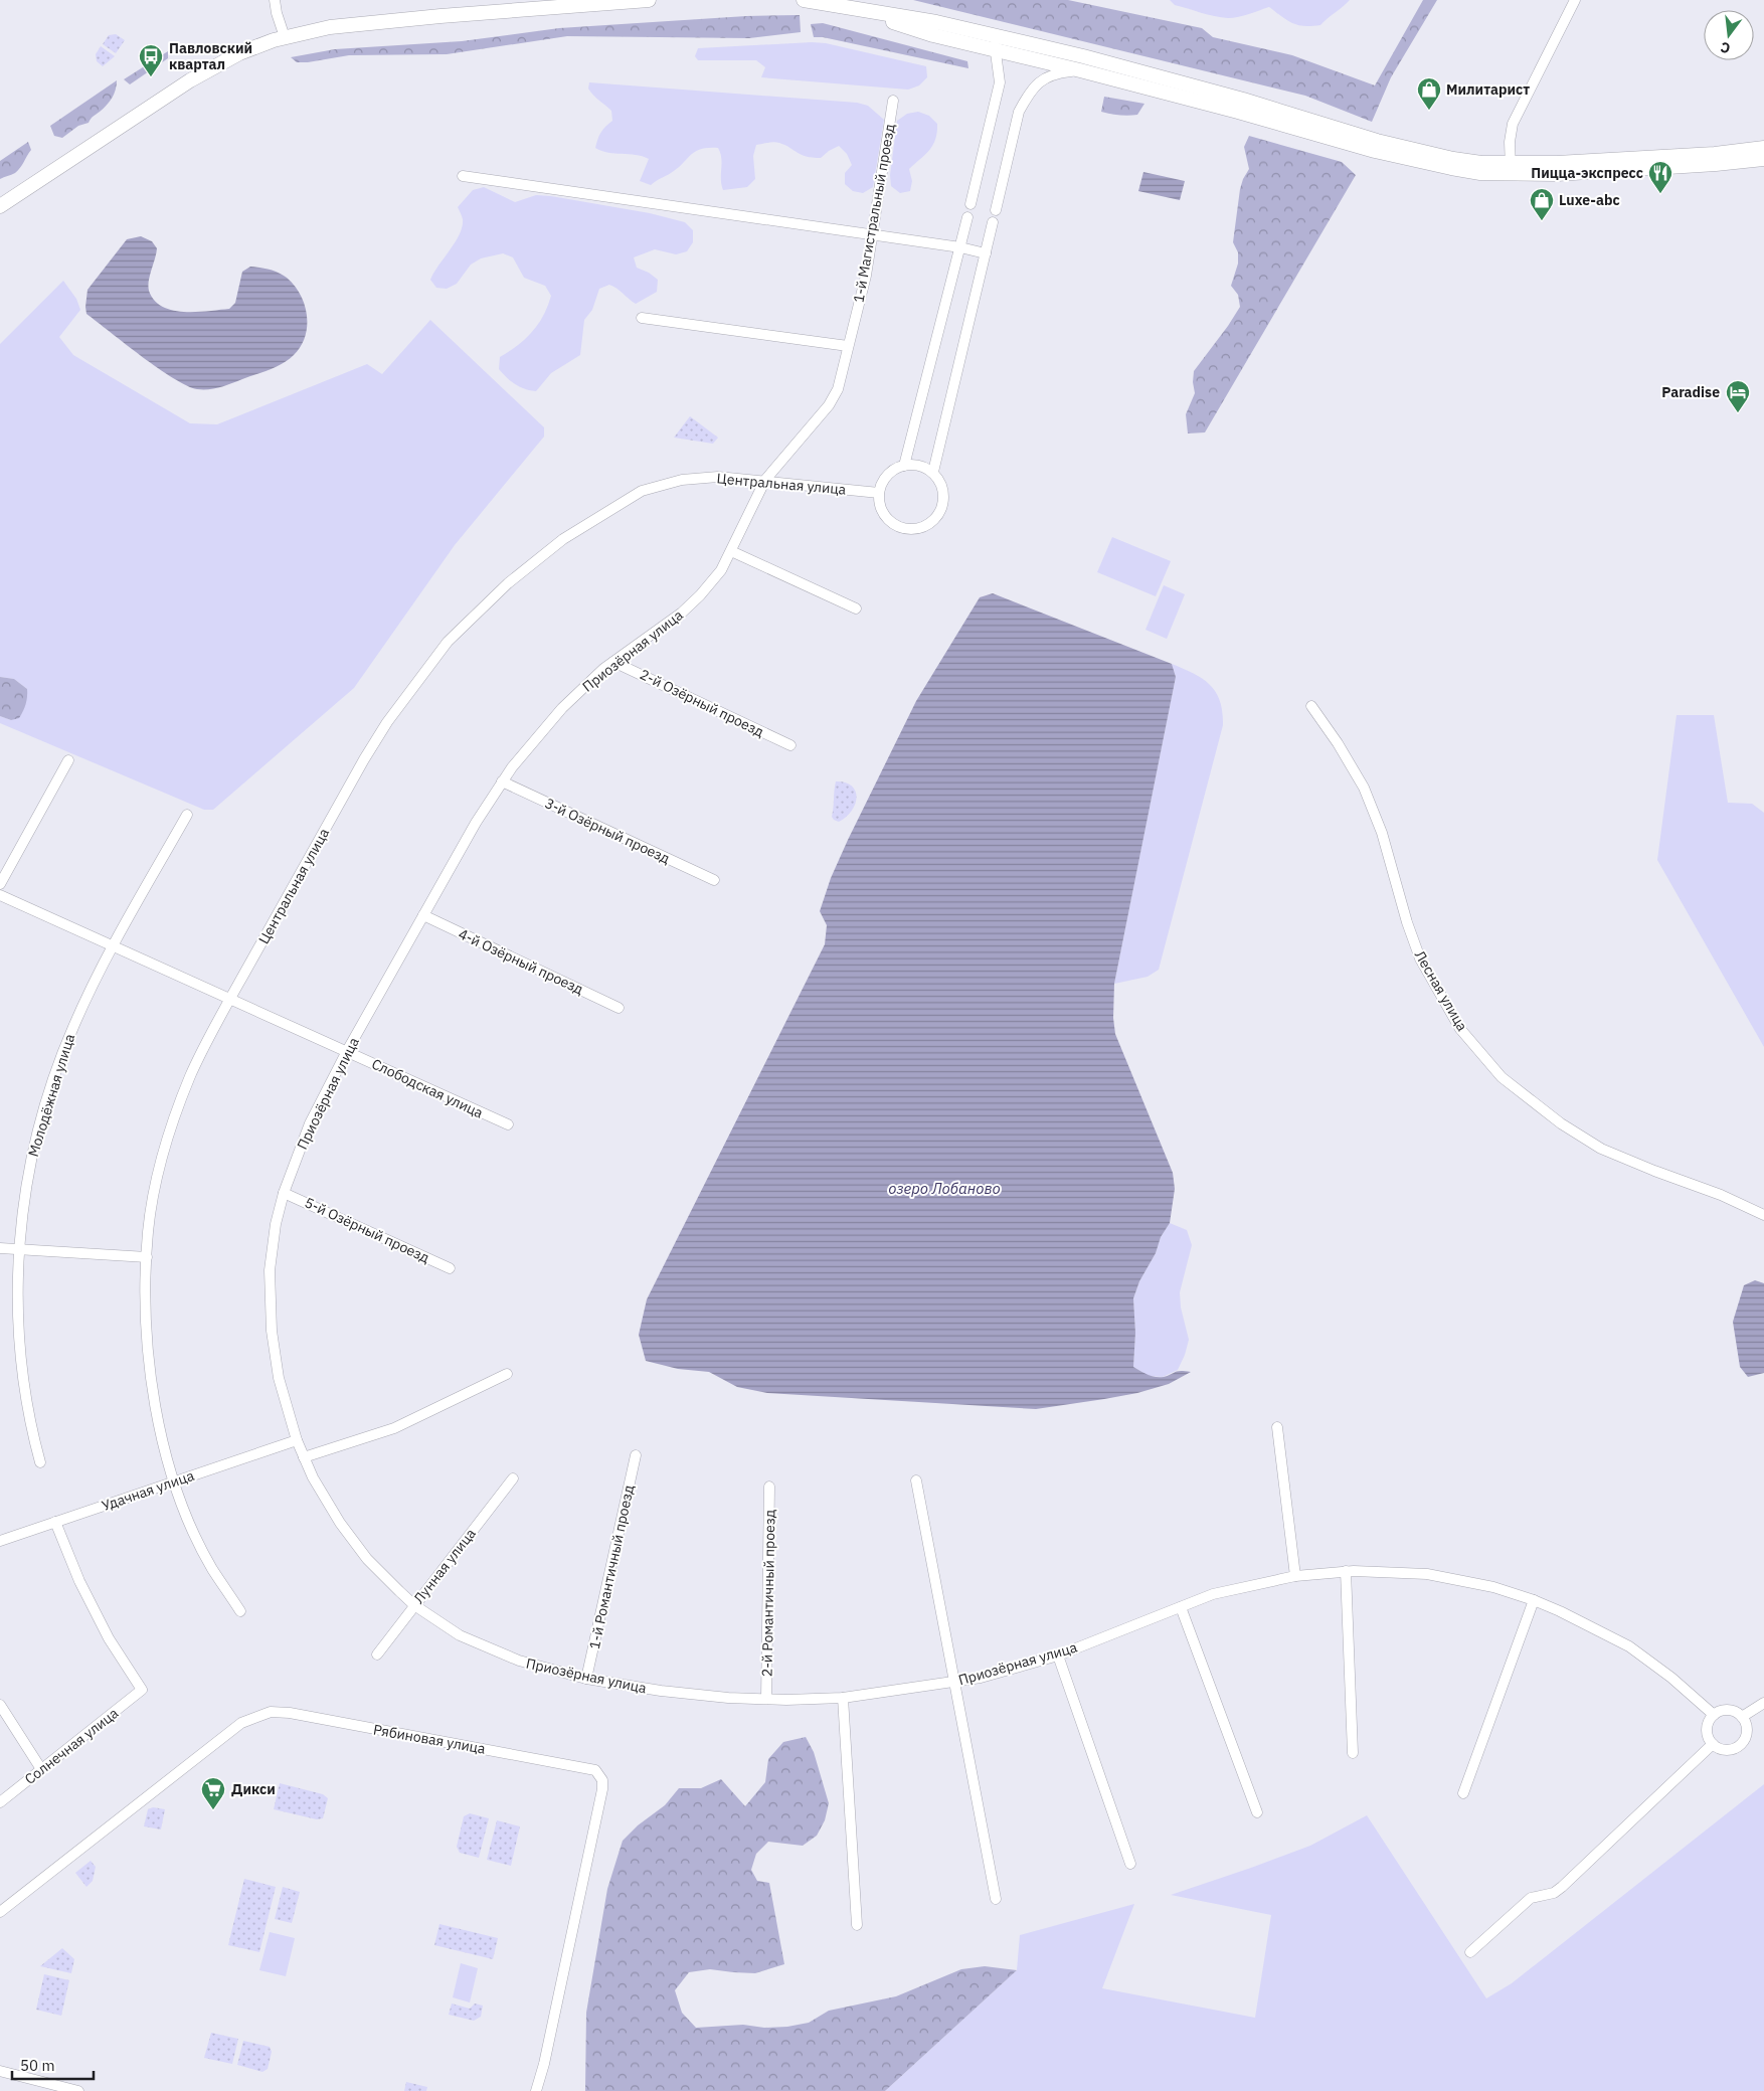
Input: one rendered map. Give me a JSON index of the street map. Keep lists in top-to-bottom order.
{
  "streets": {
    "street": [
      "1-й Магистральный проезд",
      "Центральная улица",
      "Приозёрная улица",
      "2-й Озёрный проезд",
      "3-й Озёрный проезд",
      "4-й Озёрный проезд",
      "Лесная улица",
      "Слободская улица",
      "Молодёжная улица",
      "5-й Озёрный проезд",
      "Удачная улица",
      "Лунная улица",
      "1-й Романтичный проезд",
      "2-й Романтичный проезд",
      "Рябиновая улица",
      "Солнечная улица"
    ]
  },
  "crossings": [
    ["1-й Магистральный проезд", "Центральная улица"],
    ["1-й Магистральный проезд", "Приозёрная улица"],
    ["Центральная улица", "Приозёрная улица"],
    ["Центральная улица", "Слободская улица"],
    ["Центральная улица", "Удачная улица"],
    ["Приозёрная улица", "2-й Озёрный проезд"],
    ["Приозёрная улица", "3-й Озёрный проезд"],
    ["Приозёрная улица", "4-й Озёрный проезд"],
    ["Приозёрная улица", "Слободская улица"],
    ["Приозёрная улица", "5-й Озёрный проезд"],
    ["Приозёрная улица", "Удачная улица"],
    ["Приозёрная улица", "Лунная улица"],
    ["Приозёрная улица", "1-й Романтичный проезд"],
    ["Приозёрная улица", "2-й Романтичный проезд"],
    ["Слободская улица", "Молодёжная улица"],
    ["Удачная улица", "Солнечная улица"]
  ],
  "water": ["озеро Лобаново"],
  "places": {
    "bus stop": ["Павловский квартал"],
    "shop": ["Милитарист", "Luxe-abc"],
    "restaurant": ["Пицца-экспресс"],
    "hotel": ["Paradise"],
    "supermarket": ["Дикси"]
  },
  "scale_bar": "50 m",
  "north": "bottom"
}
